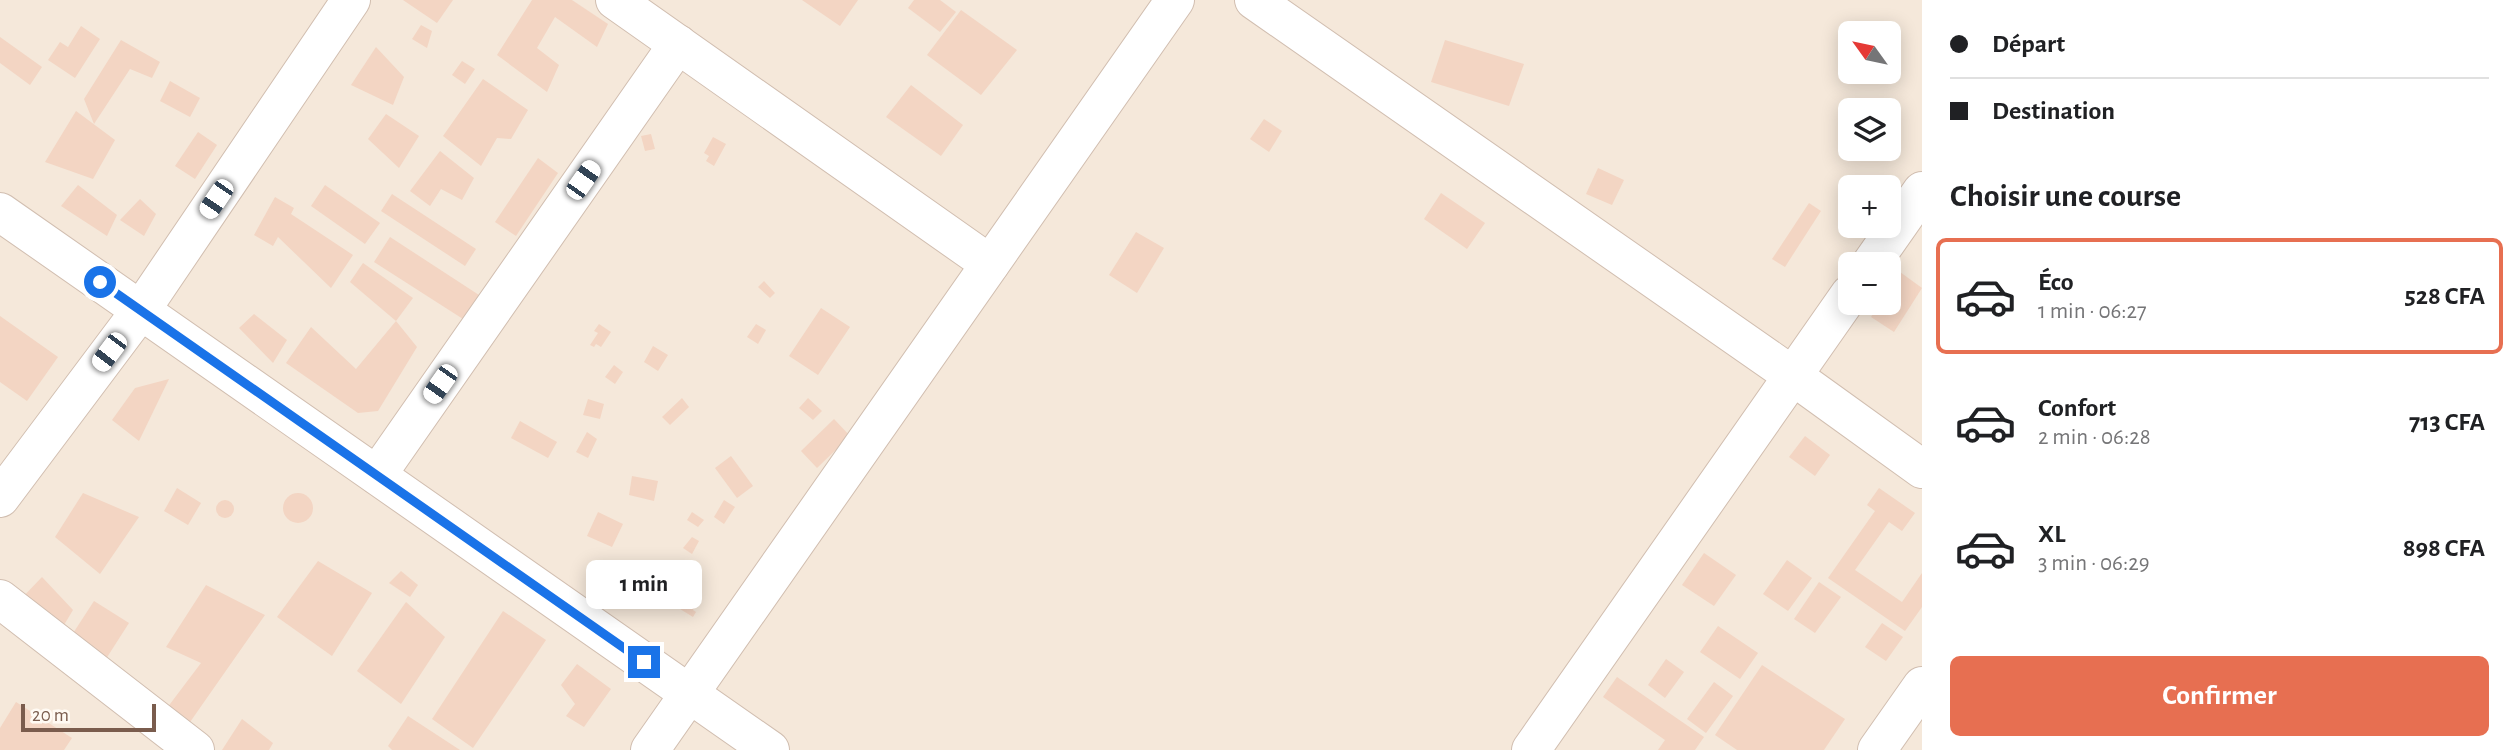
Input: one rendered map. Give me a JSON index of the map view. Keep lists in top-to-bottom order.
{
  "scale_bar": "20 m",
  "north": "top left",
  "page": {
    "banner": ["Départ", "Destination"],
    "map_buttons": ["+", "−"],
    "heading": "Choisir une course",
    "list": [
      {
        "name": "Éco",
        "note": "1 min · 06:27",
        "value": "528 CFA"
      },
      {
        "name": "Confort",
        "note": "2 min · 06:28",
        "value": "713 CFA"
      },
      {
        "name": "XL",
        "note": "3 min · 06:29",
        "value": "898 CFA"
      }
    ],
    "bubble": "1 min",
    "buttons": "Confirmer",
    "scale": "20 m"
  }
}
